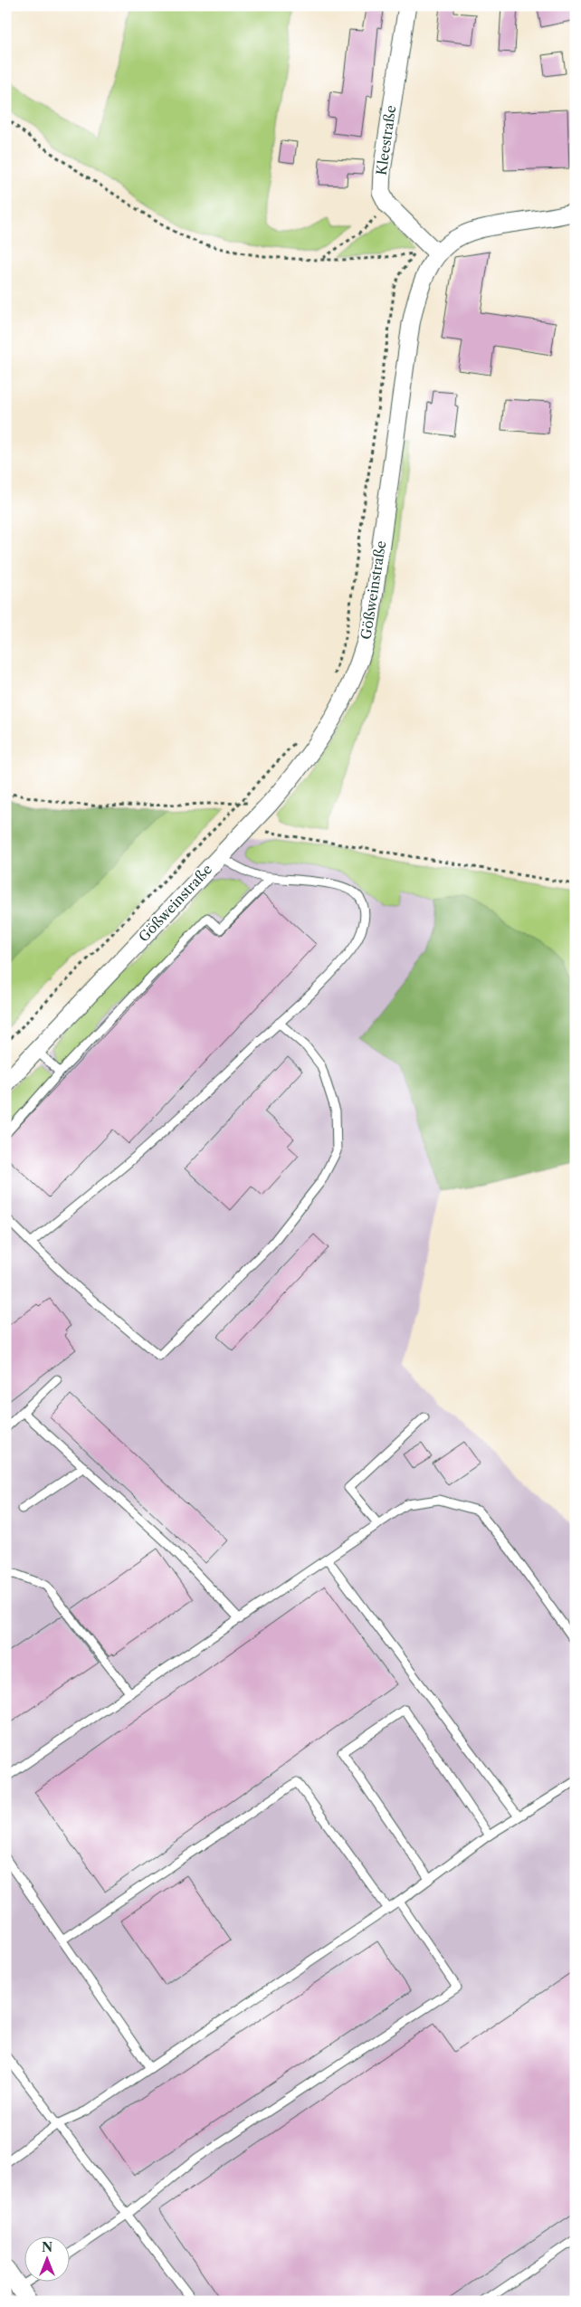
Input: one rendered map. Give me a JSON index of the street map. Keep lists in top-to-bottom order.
{
  "streets": {
    "street": ["Kleestraße", "Gößweinstraße"]
  },
  "crossings": [
    ["Kleestraße", "Gößweinstraße"]
  ],
  "north": "top"
}
